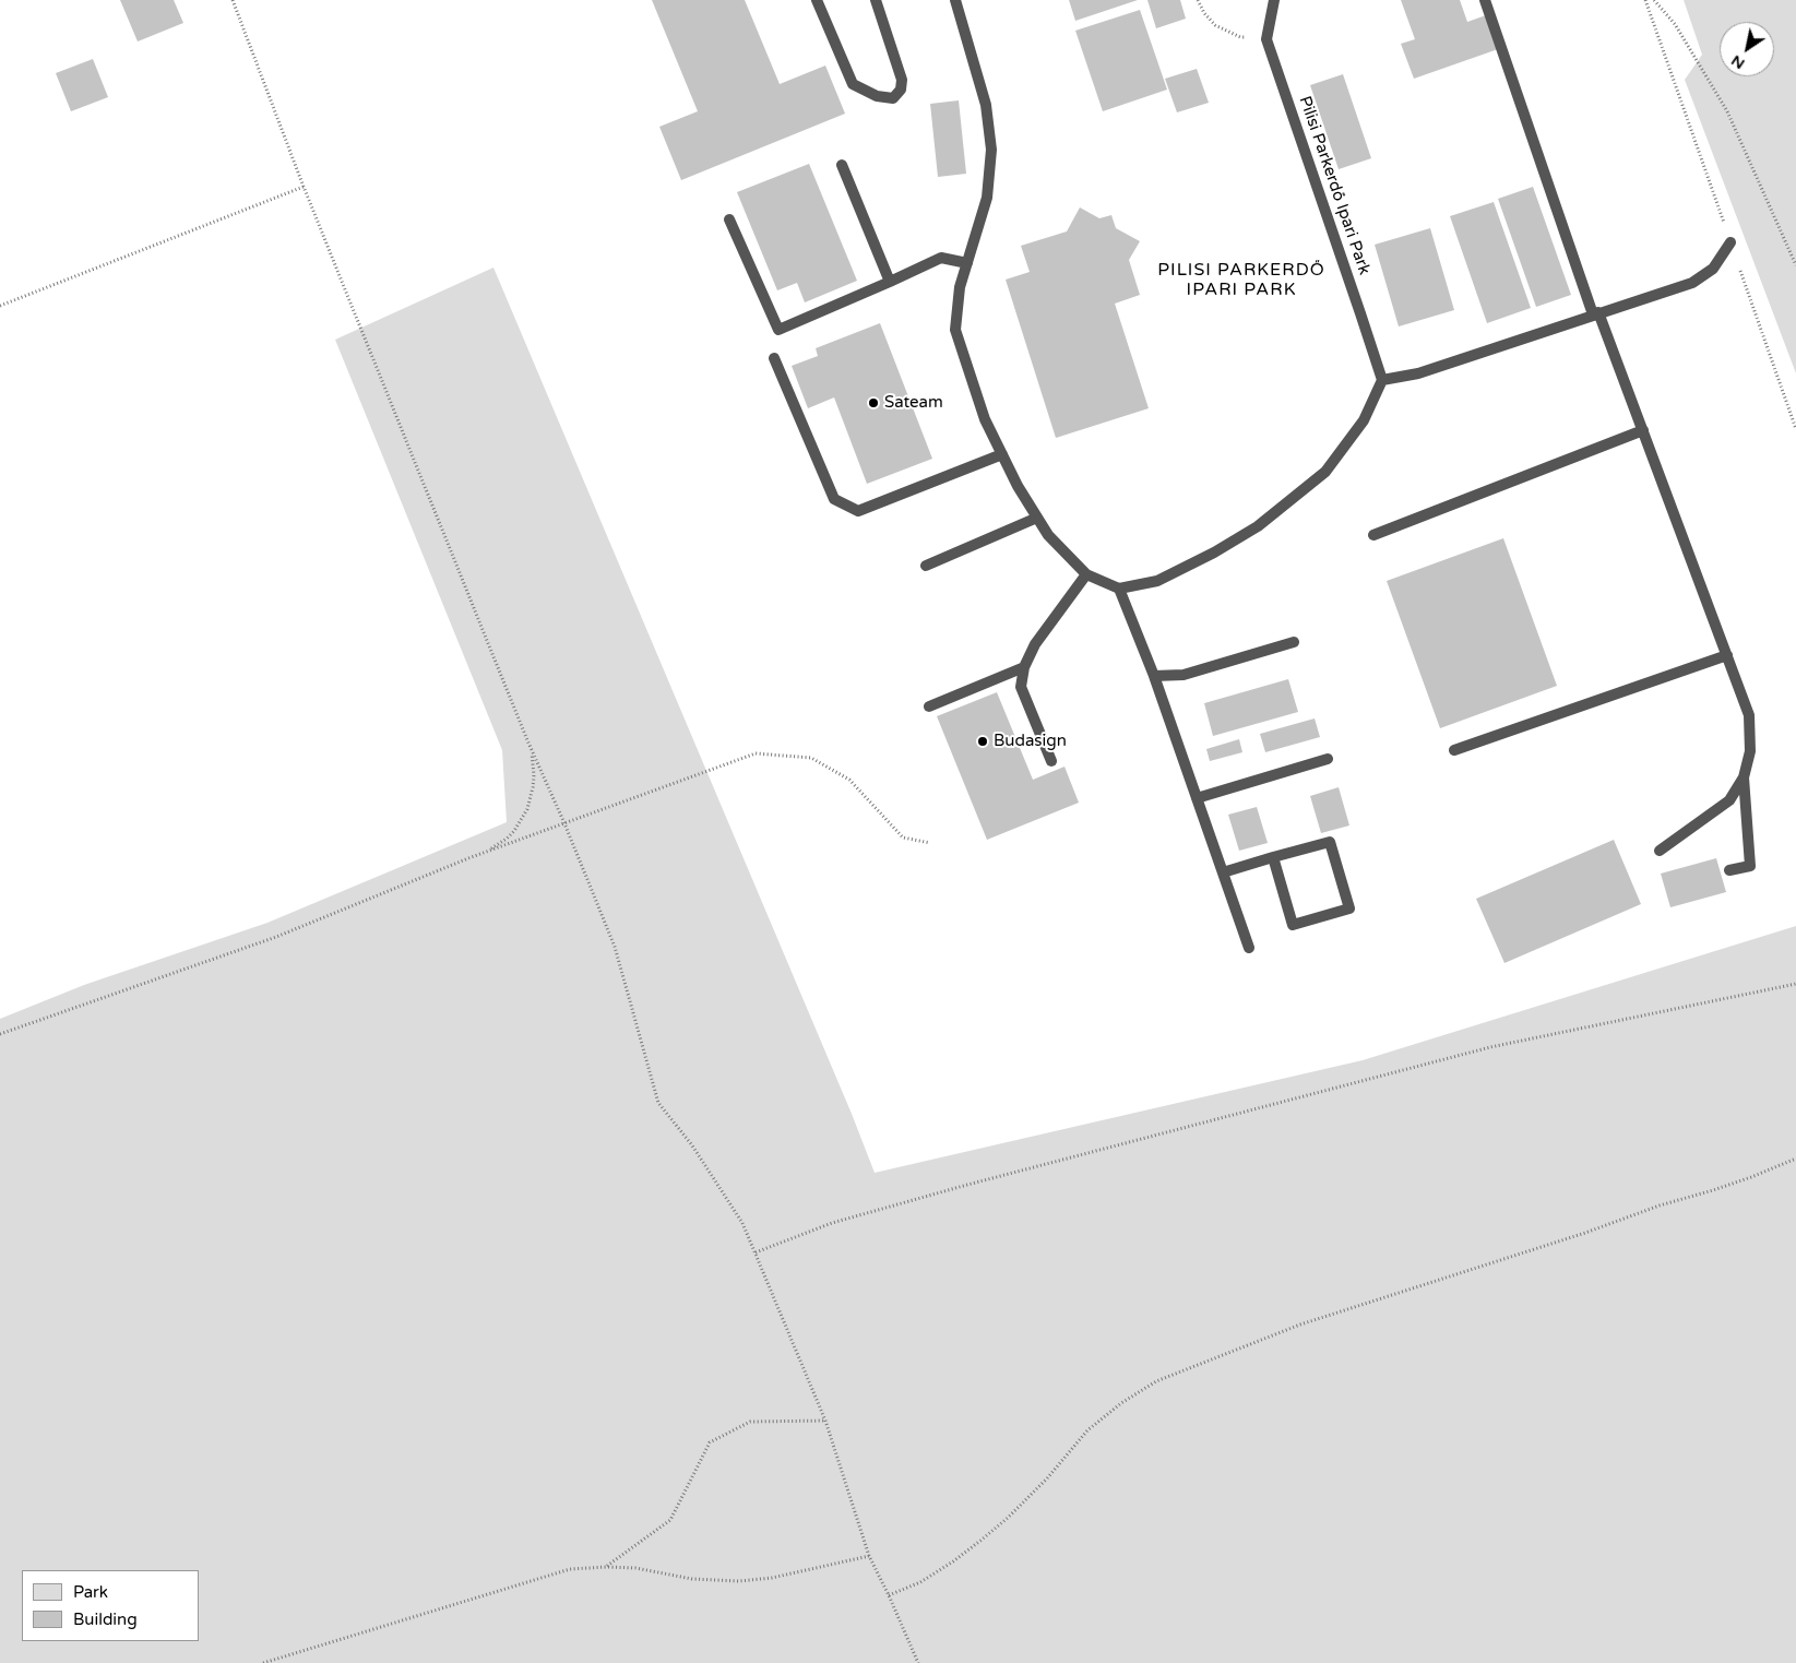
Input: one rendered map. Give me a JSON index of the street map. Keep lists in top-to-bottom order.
{
  "streets": {
    "lane": ["Pilisi Parkerdő Ipari Park"]
  },
  "districts": ["PILISI PARKERDŐ IPARI PARK"],
  "places": ["Sateam", "Budasign"],
  "legend": ["Park", "Building"],
  "north": "bottom left"
}
